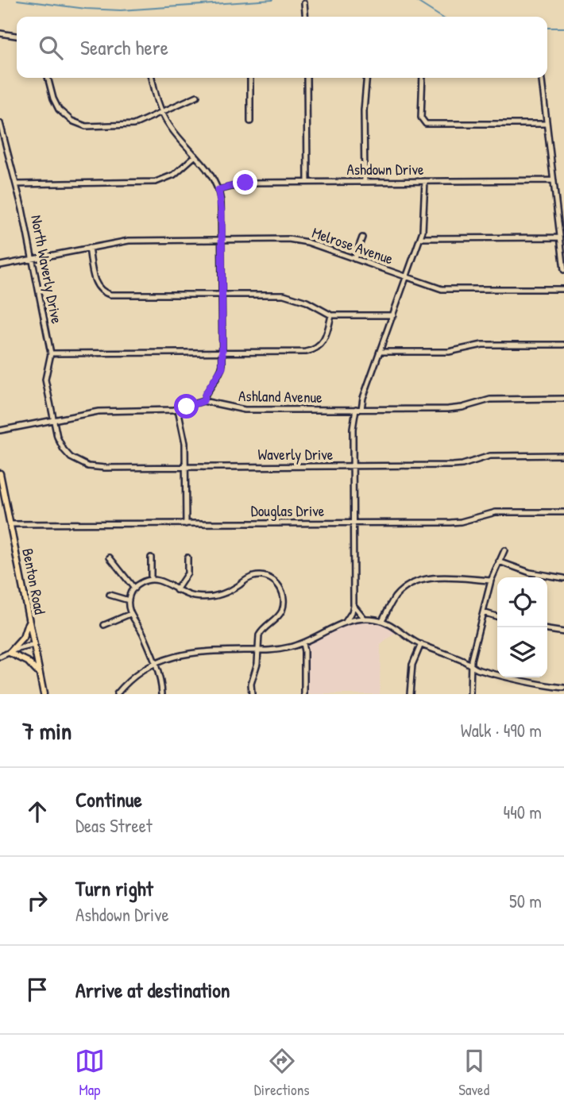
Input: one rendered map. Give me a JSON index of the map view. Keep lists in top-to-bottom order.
{
  "streets": {
    "main road": ["Benton Road"],
    "street": [
      "Ashdown Drive",
      "Melrose Avenue",
      "North Waverly Drive",
      "Ashland Avenue",
      "Waverly Drive",
      "Douglas Drive"
    ]
  },
  "crossings": [
    ["Melrose Avenue", "North Waverly Drive"],
    ["North Waverly Drive", "Ashland Avenue"],
    ["North Waverly Drive", "Waverly Drive"],
    ["Ashland Avenue", "Waverly Drive"],
    ["Douglas Drive", "Benton Road"]
  ],
  "page": {
    "search": "Search here",
    "heading": ["7 min", "Walk · 490 m"],
    "list": [
      ["Continue", "Deas Street", "440 m"],
      ["Turn right", "Ashdown Drive", "50 m"],
      "Arrive at destination"
    ],
    "nav": ["Map", "Directions", "Saved"]
  }
}
